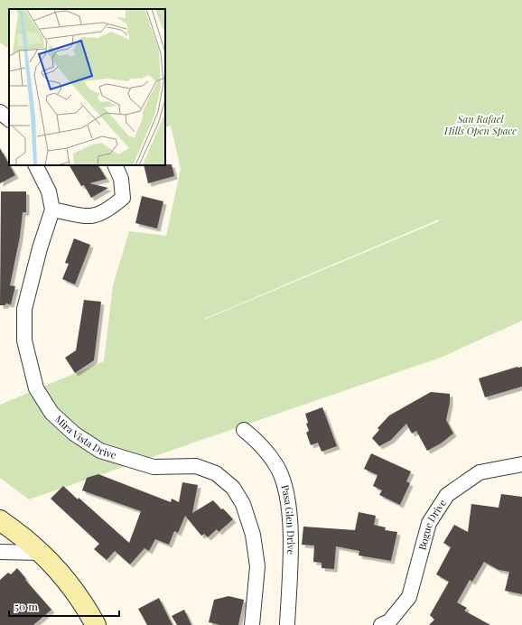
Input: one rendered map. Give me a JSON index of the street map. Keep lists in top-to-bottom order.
{
  "streets": {
    "street": ["Mira Vista Drive", "Pasa Glen Drive", "Bogue Drive"]
  },
  "parks": ["San Rafael Hills Open Space"],
  "scale_bar": "50 m"
}
